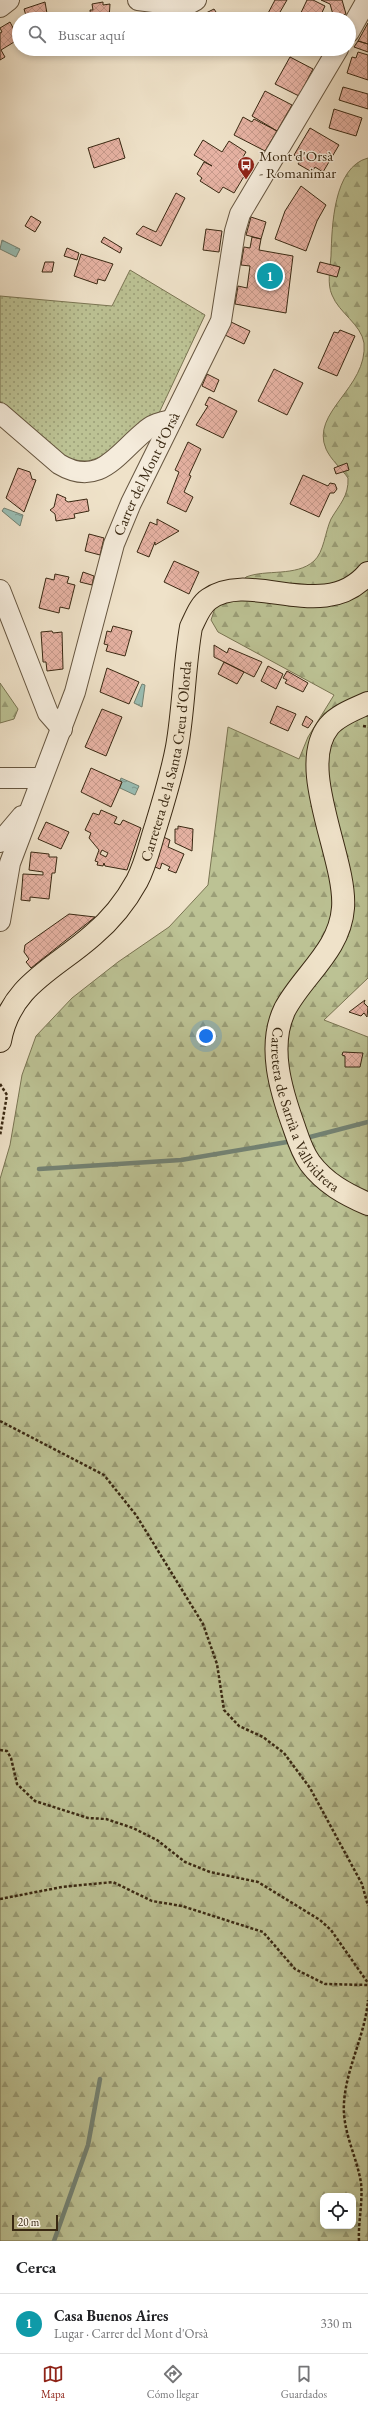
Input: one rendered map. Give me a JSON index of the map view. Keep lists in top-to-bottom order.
{
  "streets": {
    "main road": ["Carretera de la Santa Creu d'Olorda", "Carretera de Sarrià a Vallvidrera"],
    "street": ["Carrer del Mont d'Orsà"]
  },
  "places": {
    "bus stop": ["Mont d'Orsà - Romanimar"]
  },
  "scale_bar": "20 m",
  "page": {
    "search": "Buscar aquí",
    "pins": "1",
    "scale": "20 m",
    "heading": "Cerca",
    "list": [
      {
        "mark": "1",
        "name": "Casa Buenos Aires",
        "note": "Lugar · Carrer del Mont d'Orsà",
        "value": "330 m"
      }
    ],
    "nav": ["Mapa", "Cómo llegar", "Guardados"]
  }
}
